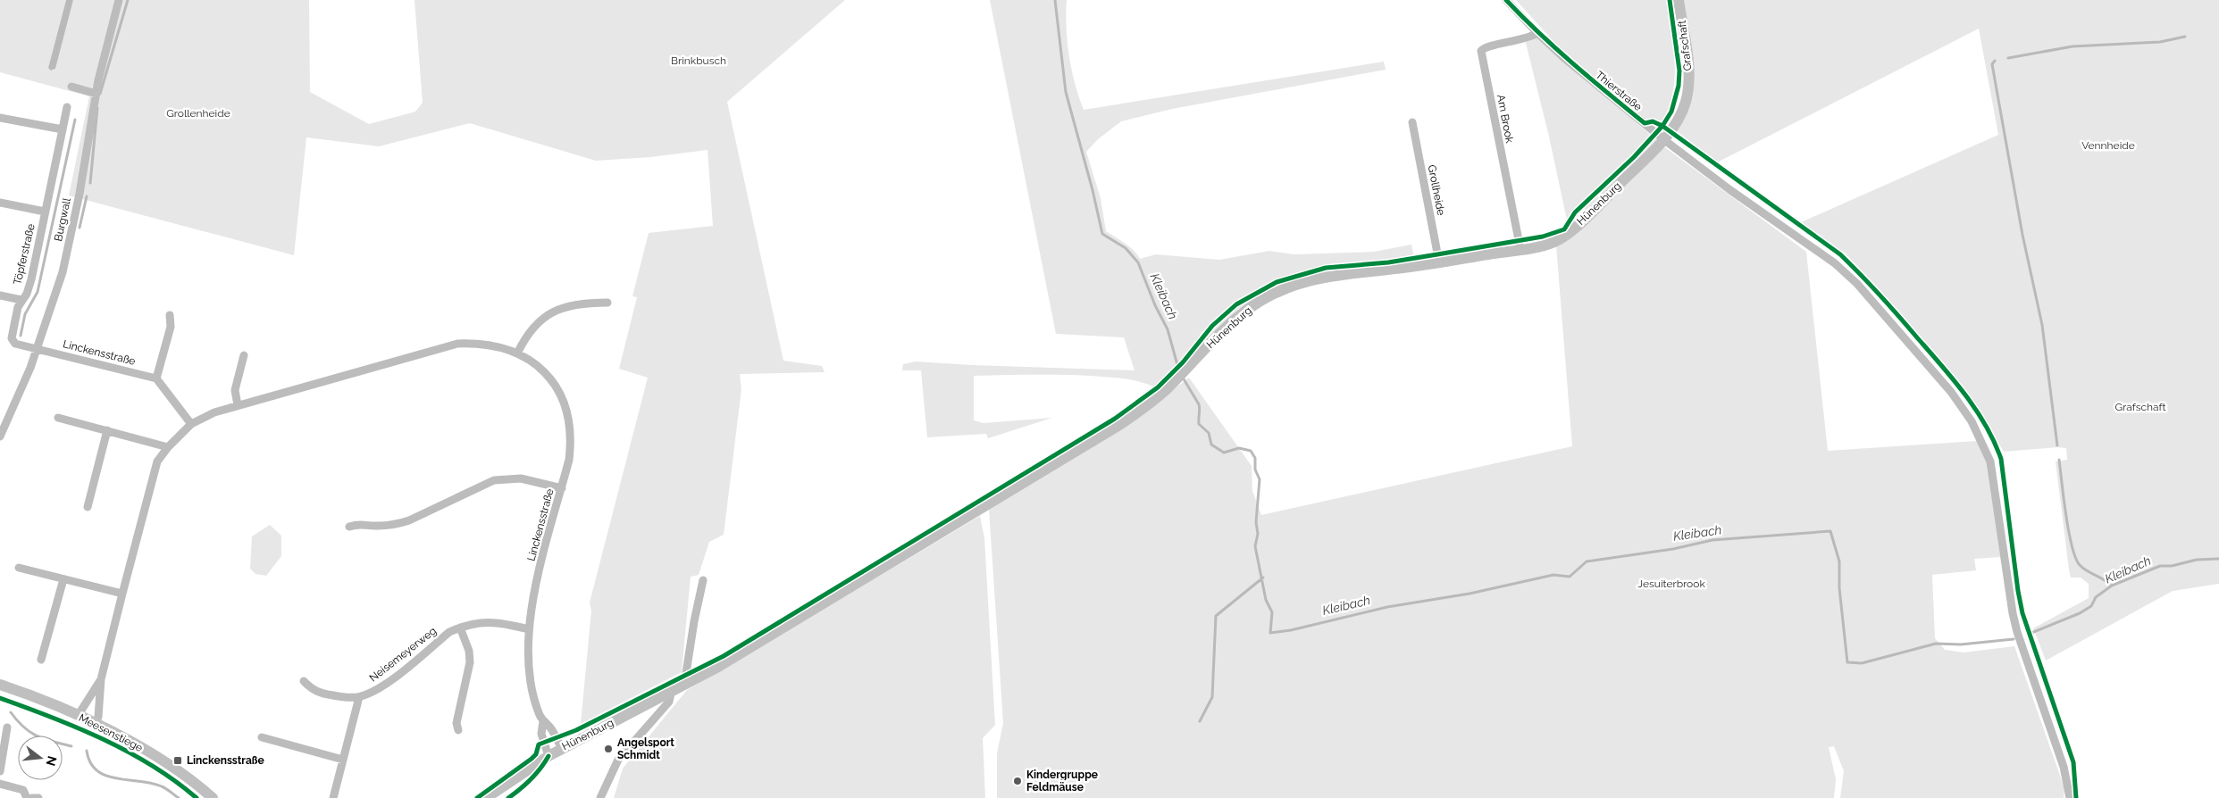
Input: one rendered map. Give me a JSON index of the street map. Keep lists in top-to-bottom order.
{
  "streets": {
    "street": [
      "Grafschaft",
      "Thierstraße",
      "Am Brook",
      "Grollheide",
      "Hünenburg",
      "Burgwall",
      "Töpferstraße",
      "Linckensstraße",
      "Neisemeyerweg",
      "Meesenstiege"
    ]
  },
  "crossings": [
    ["Grafschaft", "Thierstraße"],
    ["Grafschaft", "Hünenburg"],
    ["Thierstraße", "Am Brook"],
    ["Thierstraße", "Hünenburg"],
    ["Am Brook", "Hünenburg"],
    ["Grollheide", "Hünenburg"],
    ["Hünenburg", "Linckensstraße"],
    ["Burgwall", "Töpferstraße"],
    ["Burgwall", "Linckensstraße"],
    ["Töpferstraße", "Linckensstraße"],
    ["Linckensstraße", "Neisemeyerweg"],
    ["Linckensstraße", "Meesenstiege"]
  ],
  "water": ["Kleibach"],
  "parks": [
    "Brinkbusch",
    "Grollenheide",
    "Vennheide",
    "Grafschaft",
    "Jesuiterbrook"
  ],
  "places": {
    "other": ["Angelsport Schmidt", "Kindergruppe Feldmäuse"],
    "transit": ["Linckensstraße"]
  },
  "north": "right"
}
